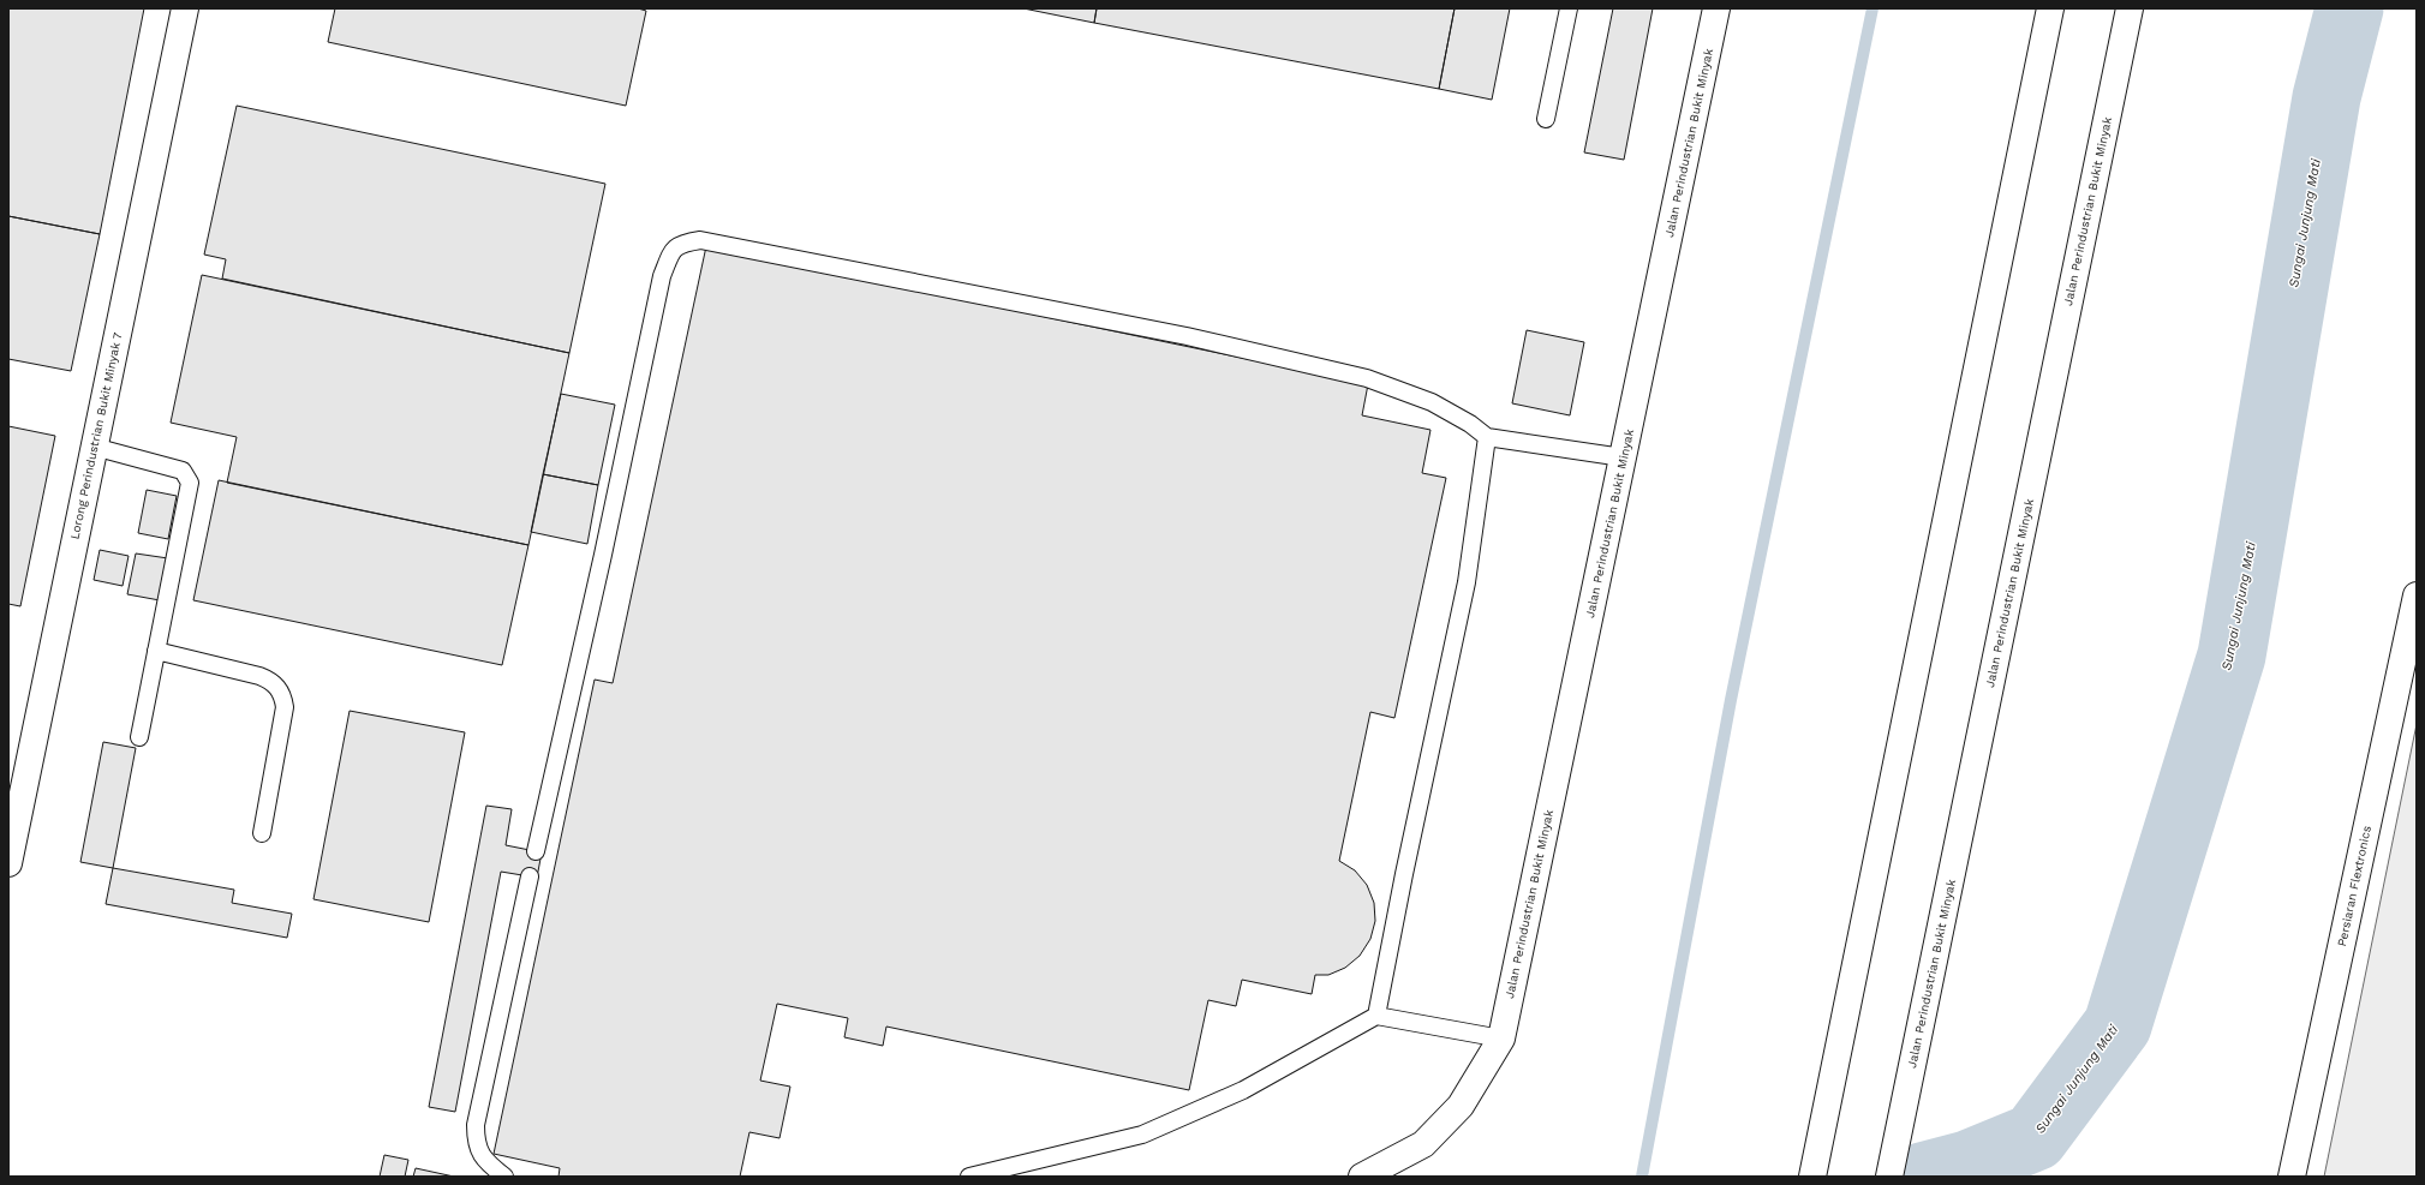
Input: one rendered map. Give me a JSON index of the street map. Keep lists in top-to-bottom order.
{
  "streets": {
    "street": ["Jalan Perindustrian Bukit Minyak", "Lorong Perindustrian Bukit Minyak 7", "Persiaran Flextronics"]
  },
  "water": ["Sungai Junjung Mati"]
}
